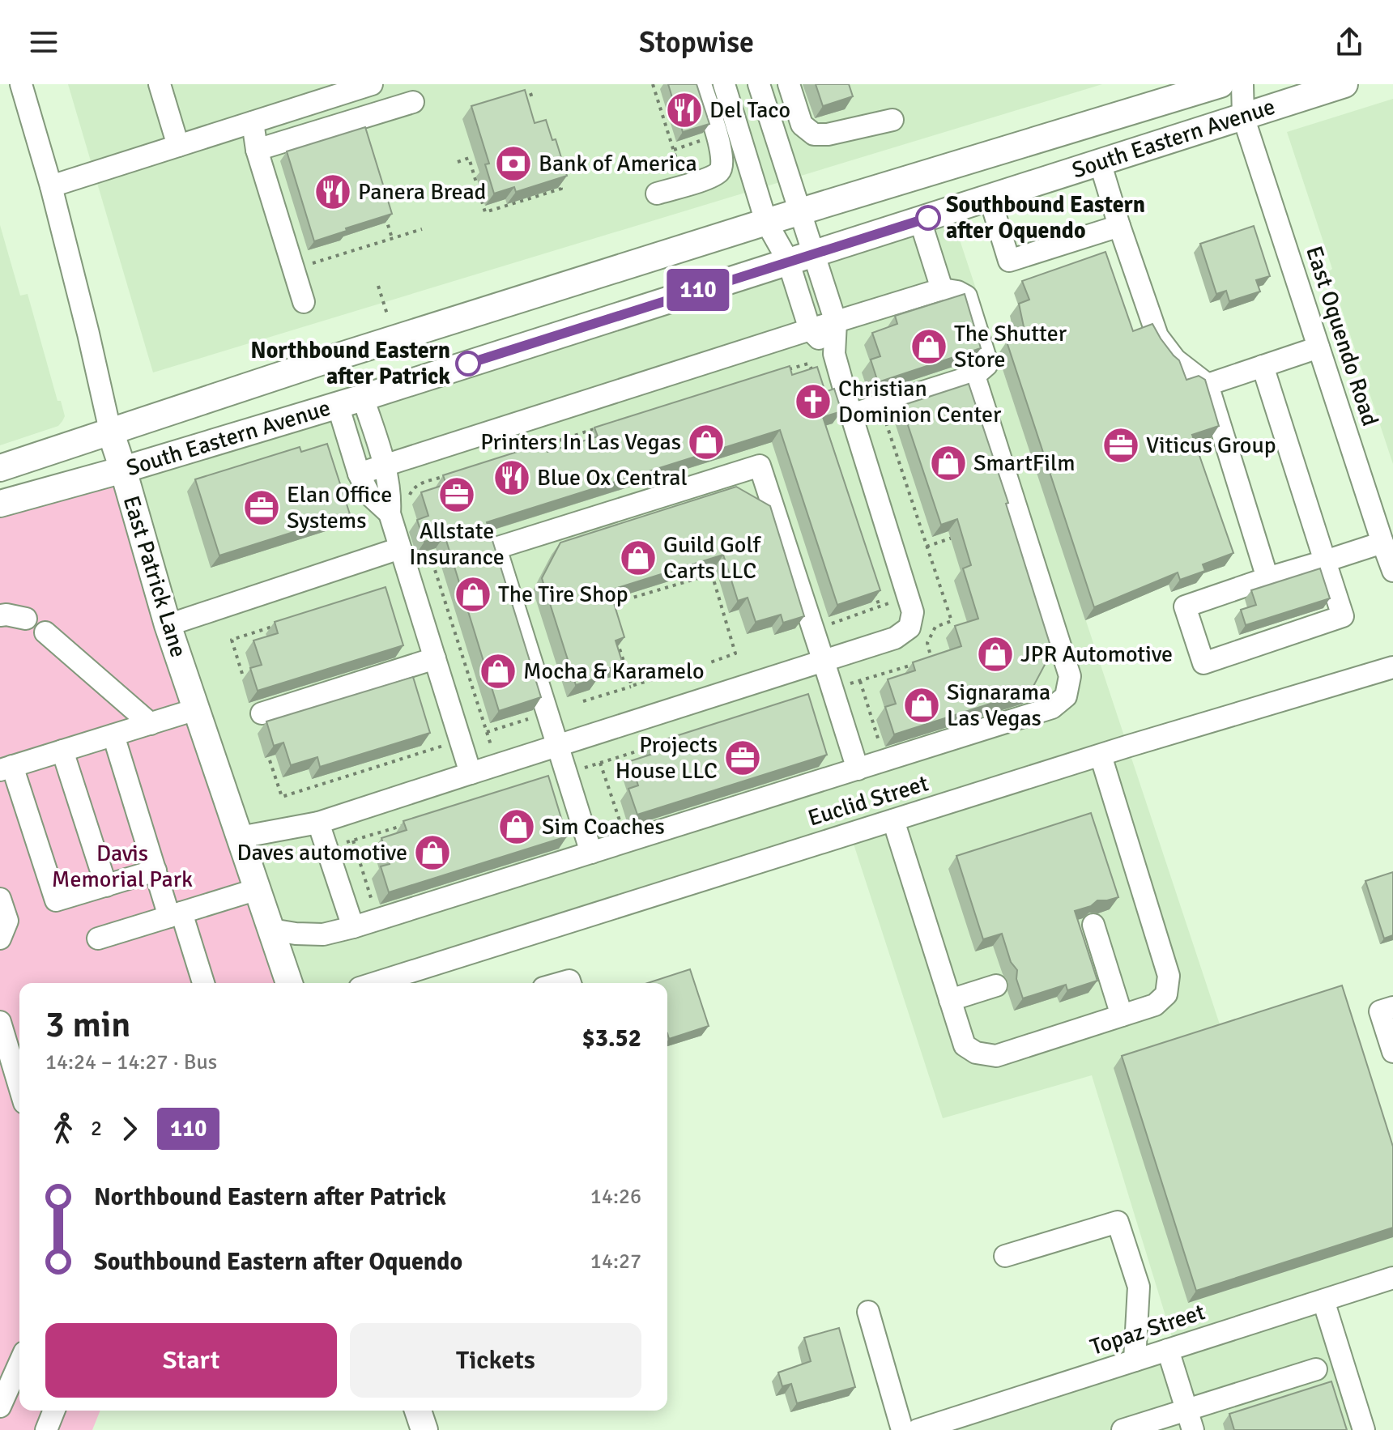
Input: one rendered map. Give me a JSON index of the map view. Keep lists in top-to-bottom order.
{
  "streets": {
    "main road": ["South Eastern Avenue", "East Patrick Lane"],
    "street": ["East Oquendo Road", "Euclid Street", "Topaz Street"]
  },
  "crossings": [
    ["South Eastern Avenue", "East Oquendo Road"],
    ["South Eastern Avenue", "East Patrick Lane"]
  ],
  "parks": ["Davis Memorial Park"],
  "places": {
    "restaurant": ["Del Taco", "Panera Bread", "Blue Ox Central"],
    "bank": ["Bank of America"],
    "other": ["Southbound Eastern after Oquendo", "Northbound Eastern after Patrick"],
    "shop": [
      "The Shutter Store",
      "Printers In Las Vegas",
      "SmartFilm",
      "Guild Golf Carts LLC",
      "The Tire Shop",
      "JPR Automotive",
      "Mocha & Karamelo",
      "Signarama Las Vegas",
      "Sim Coaches",
      "Daves automotive"
    ],
    "church": ["Christian Dominion Center"],
    "office": [
      "Viticus Group",
      "Allstate Insurance",
      "Elan Office Systems",
      "Projects House LLC"
    ]
  },
  "lines": ["bus line 110"],
  "page": {
    "header": "Stopwise",
    "on_map": "110",
    "heading": ["3 min", "14:24 – 14:27 · Bus", "$3.52"],
    "legs": ["2", "110"],
    "list": [
      {
        "name": "Northbound Eastern after Patrick",
        "value": "14:26"
      },
      {
        "name": "Southbound Eastern after Oquendo",
        "value": "14:27"
      }
    ],
    "buttons": ["Start", "Tickets"]
  }
}
